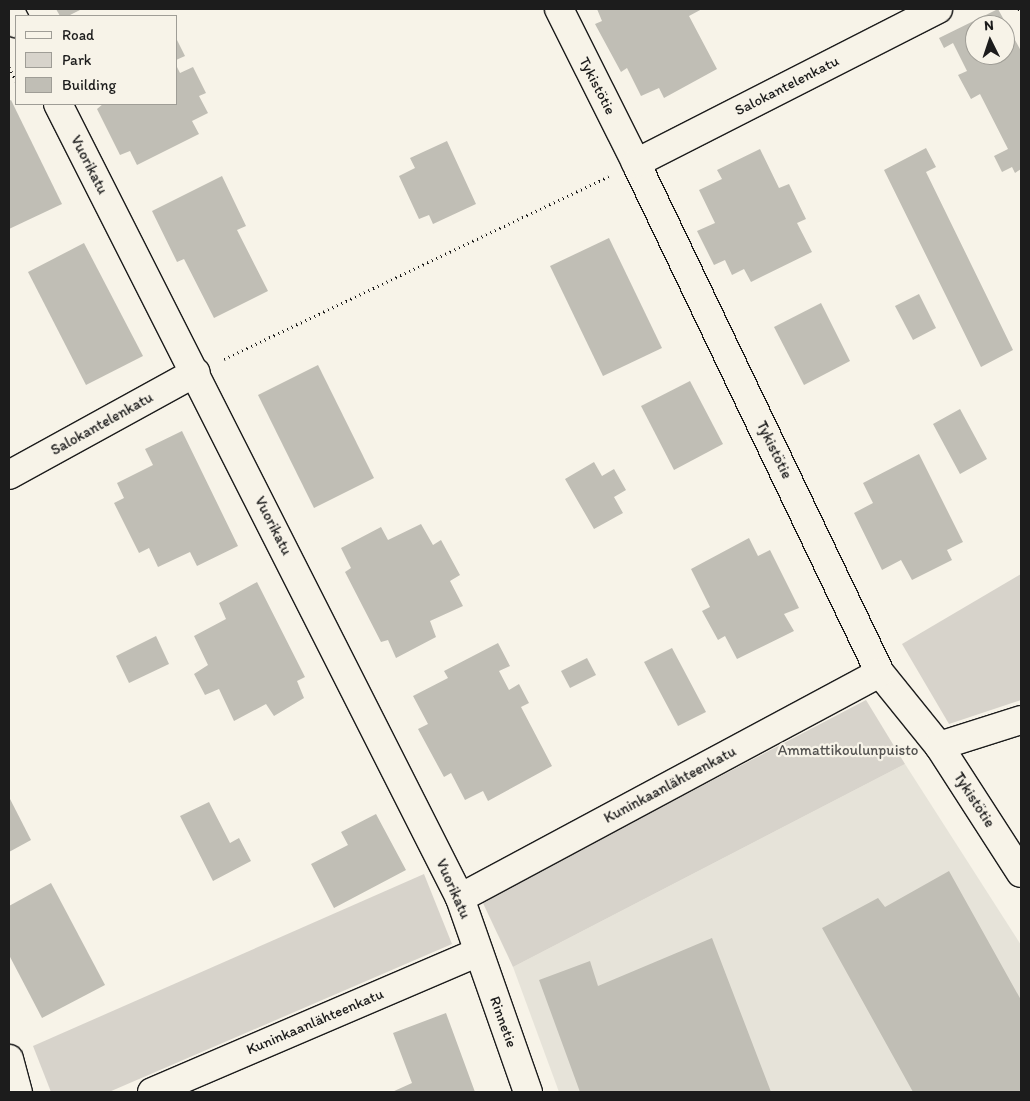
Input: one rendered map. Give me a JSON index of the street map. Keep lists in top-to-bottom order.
{
  "streets": {
    "street": [
      "Tykistötie",
      "Salokantelenkatu",
      "Vuorikatu",
      "Kuninkaanlähteenkatu",
      "Rinnetie"
    ]
  },
  "crossings": [
    ["Tykistötie", "Salokantelenkatu"],
    ["Tykistötie", "Kuninkaanlähteenkatu"],
    ["Salokantelenkatu", "Vuorikatu"],
    ["Vuorikatu", "Kuninkaanlähteenkatu"],
    ["Vuorikatu", "Rinnetie"],
    ["Kuninkaanlähteenkatu", "Rinnetie"]
  ],
  "parks": ["Ammattikoulunpuisto"],
  "legend": ["Road", "Park", "Building"],
  "north": "top"
}
